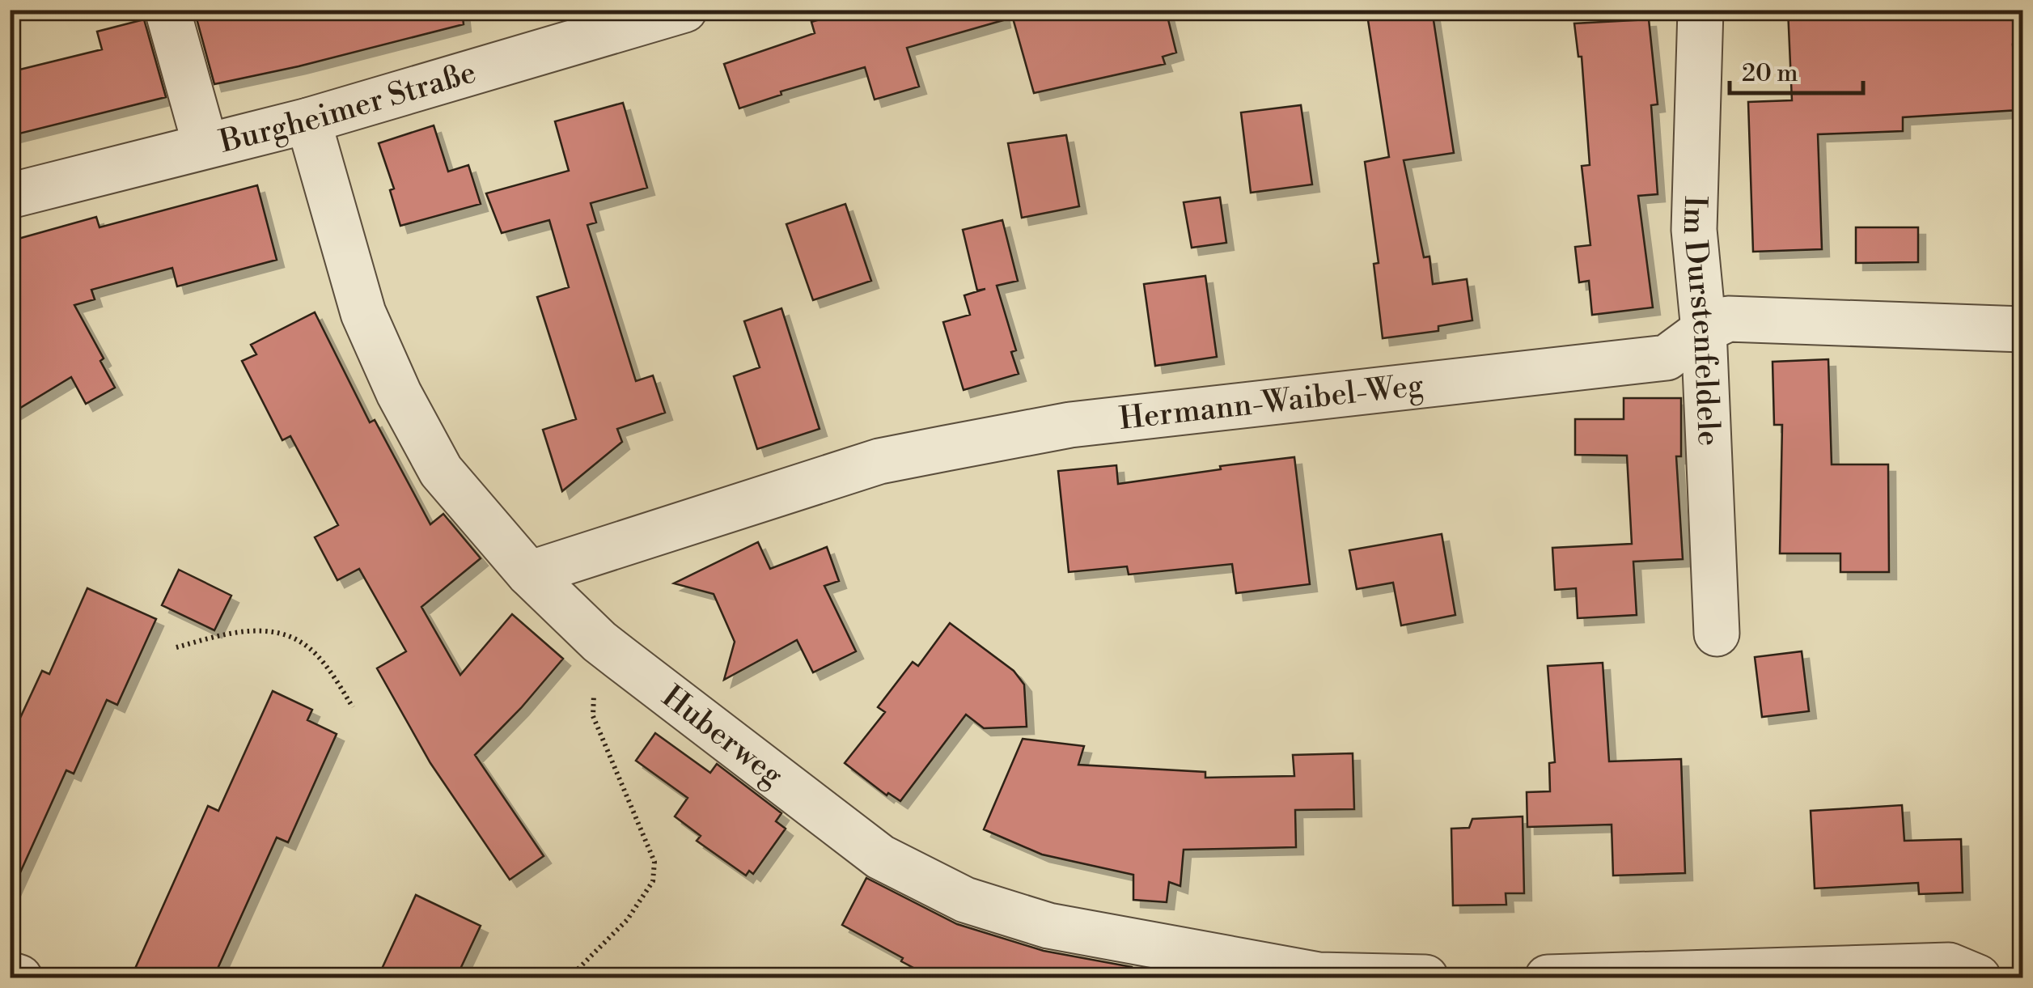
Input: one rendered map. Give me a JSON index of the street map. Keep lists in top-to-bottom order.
{
  "streets": {
    "street": [
      "Burgheimer Straße",
      "Im Durstenfeldele",
      "Hermann-Waibel-Weg",
      "Huberweg"
    ]
  },
  "crossings": [
    ["Burgheimer Straße", "Huberweg"],
    ["Im Durstenfeldele", "Hermann-Waibel-Weg"],
    ["Hermann-Waibel-Weg", "Huberweg"]
  ],
  "scale_bar": "20 m"
}
